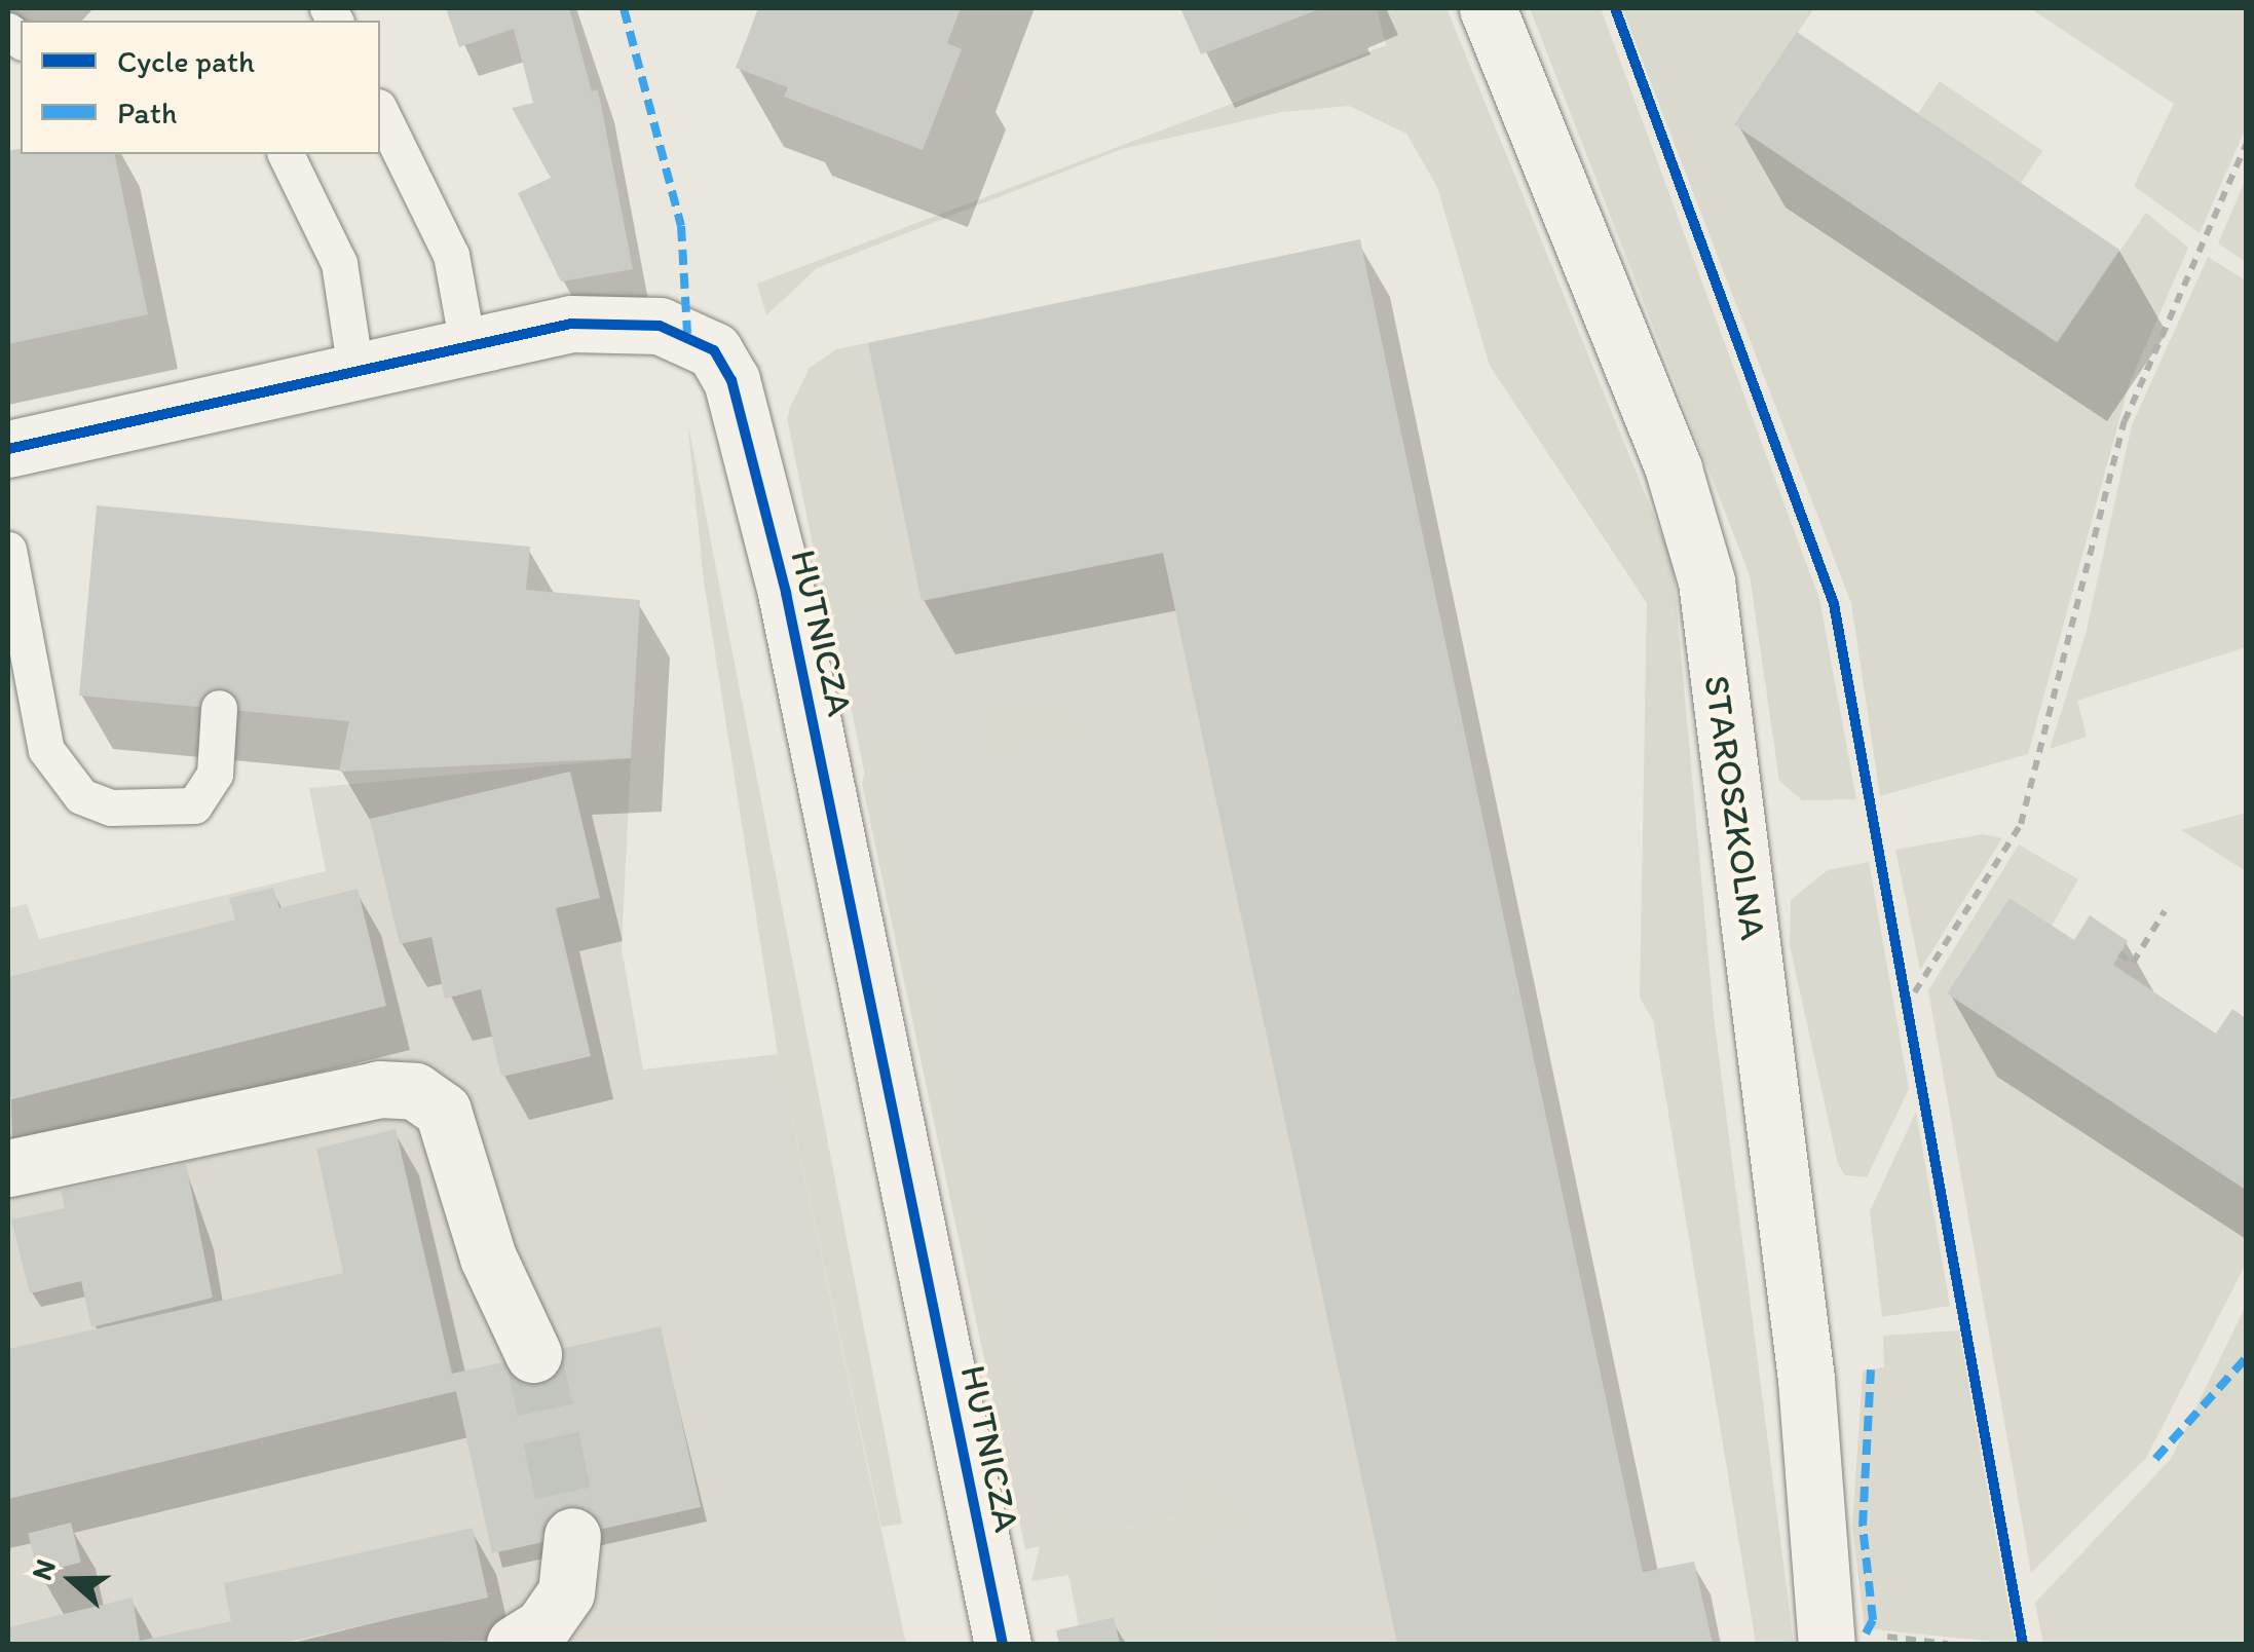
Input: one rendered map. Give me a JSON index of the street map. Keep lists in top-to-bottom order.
{
  "streets": {
    "street": ["HUTNICZA", "STAROSZKOLNA"]
  },
  "legend": ["Cycle path", "Path"],
  "north": "left"
}
